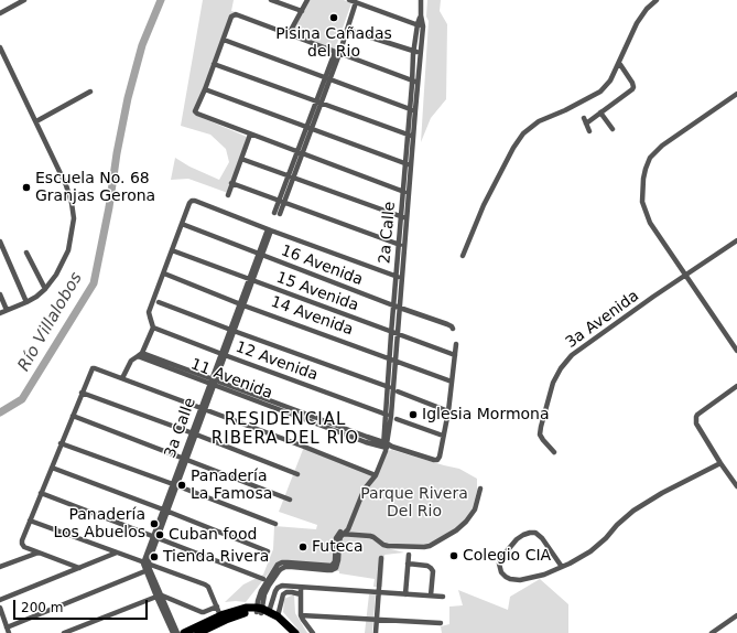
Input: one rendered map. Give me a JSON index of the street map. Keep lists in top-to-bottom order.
{
  "streets": {
    "street": [
      "2a Calle",
      "16 Avenida",
      "15 Avenida",
      "14 Avenida",
      "3a Avenida",
      "12 Avenida",
      "11 Avenida",
      "3a Calle"
    ]
  },
  "crossings": [
    ["2a Calle", "16 Avenida"],
    ["2a Calle", "15 Avenida"],
    ["2a Calle", "14 Avenida"],
    ["2a Calle", "12 Avenida"],
    ["2a Calle", "11 Avenida"],
    ["16 Avenida", "3a Calle"],
    ["15 Avenida", "3a Calle"],
    ["14 Avenida", "3a Calle"],
    ["12 Avenida", "3a Calle"],
    ["11 Avenida", "3a Calle"]
  ],
  "districts": ["RESIDENCIAL RIBERA DEL RIO"],
  "water": ["Río Villalobos"],
  "parks": ["Parque Rivera Del Rio"],
  "places": [
    "Pisina Cañadas del Rio",
    "Escuela No. 68 Granjas Gerona",
    "Iglesia Mormona",
    "Panadería La Famosa",
    "Panadería Los Abuelos",
    "Cuban food",
    "Futeca",
    "Colegio CIA",
    "Tienda Rivera"
  ],
  "scale_bar": "200 m"
}
